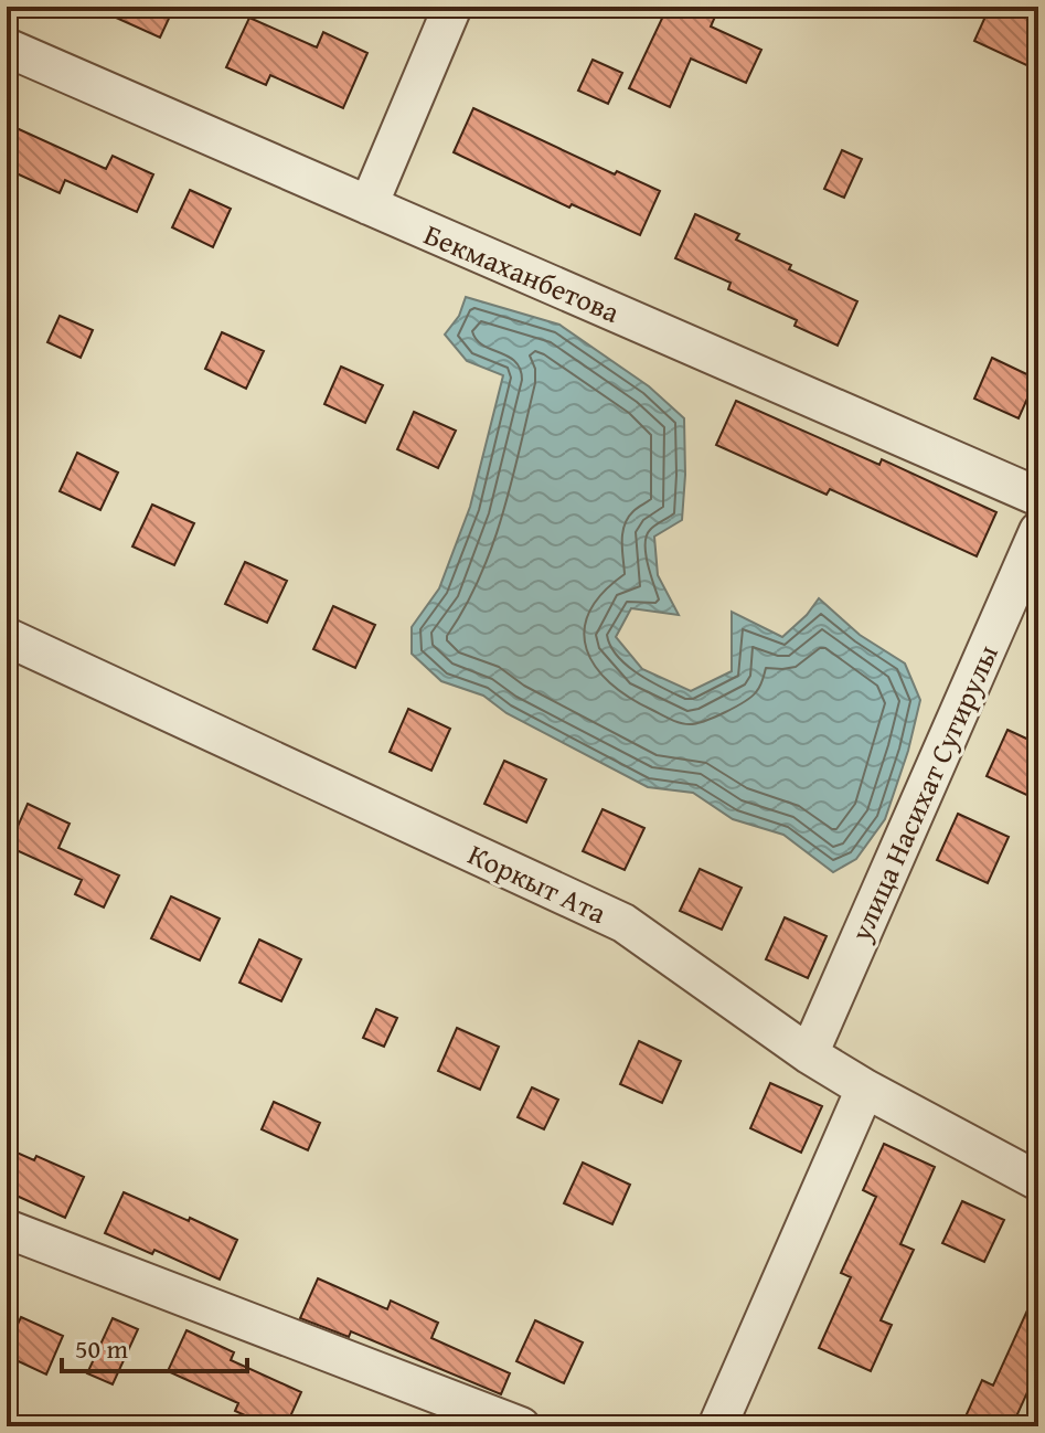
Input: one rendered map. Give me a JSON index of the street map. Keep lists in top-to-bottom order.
{
  "streets": {
    "street": ["Бекмаханбетова", "улица Насихат Сугирулы", "Коркыт Ата"]
  },
  "crossings": [
    ["улица Насихат Сугирулы", "Коркыт Ата"]
  ],
  "scale_bar": "50 m"
}
